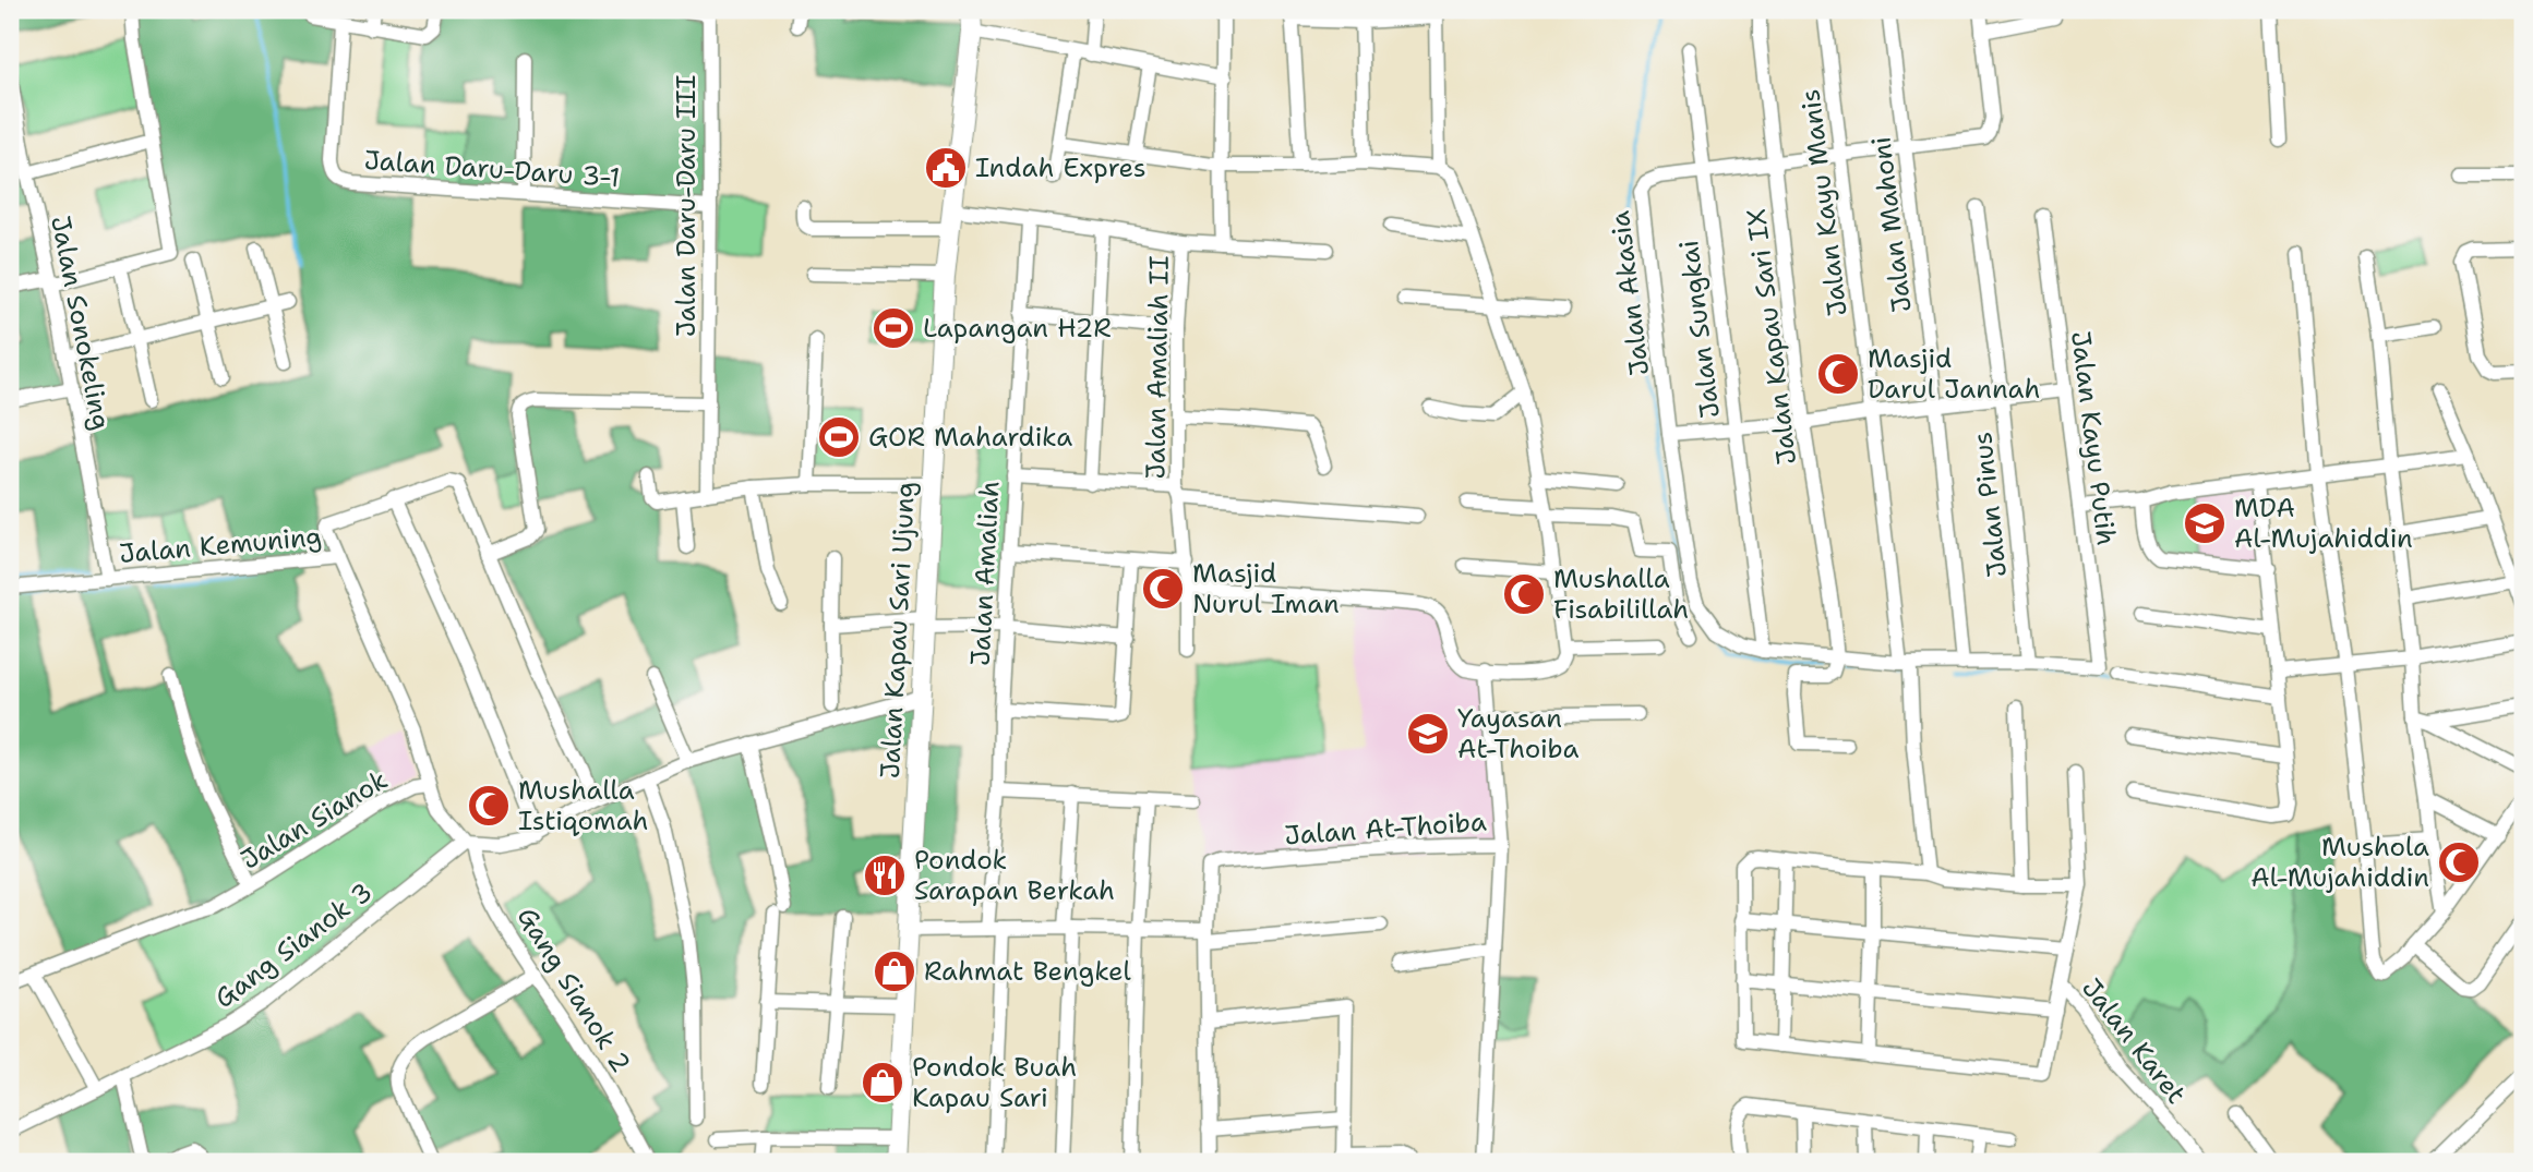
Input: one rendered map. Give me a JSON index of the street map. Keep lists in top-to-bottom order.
{
  "streets": {
    "street": [
      "Jalan Daru-Daru 3-1",
      "Jalan Kayu Manis",
      "Jalan Daru-Daru III",
      "Jalan Mahoni",
      "Jalan Akasia",
      "Jalan Sonokeling",
      "Jalan Sungkai",
      "Jalan Kapau Sari IX",
      "Jalan Amaliah II",
      "Jalan Kayu Putih",
      "Jalan Pinus",
      "Jalan Kemuning",
      "Jalan Amaliah",
      "Jalan Kapau Sari Ujung",
      "Jalan Sianok",
      "Jalan At-Thoiba",
      "Gang Sianok 3",
      "Gang Sianok 2",
      "Jalan Karet"
    ]
  },
  "crossings": [
    ["Jalan Daru-Daru 3-1", "Jalan Daru-Daru III"],
    ["Jalan Kayu Manis", "Jalan Akasia"],
    ["Jalan Mahoni", "Jalan Akasia"],
    ["Jalan Akasia", "Jalan Sungkai"],
    ["Jalan Akasia", "Jalan Kapau Sari IX"],
    ["Jalan Akasia", "Jalan Kayu Putih"],
    ["Jalan Akasia", "Jalan Pinus"],
    ["Jalan Sonokeling", "Jalan Kemuning"],
    ["Jalan Sianok", "Gang Sianok 3"],
    ["Jalan Sianok", "Gang Sianok 2"],
    ["Gang Sianok 3", "Gang Sianok 2"]
  ],
  "places": {
    "public building": ["Indah Expres"],
    "sports": ["Lapangan H2R", "GOR Mahardika"],
    "mosque": [
      "Masjid Darul Jannah",
      "Masjid Nurul Iman",
      "Mushalla Fisabilillah",
      "Mushalla Istiqomah",
      "Mushola Al-Mujahiddin"
    ],
    "school or university": ["MDA Al-Mujahiddin", "Yayasan At-Thoiba"],
    "restaurant": ["Pondok Sarapan Berkah"],
    "shop": ["Rahmat Bengkel", "Pondok Buah Kapau Sari"]
  }
}
